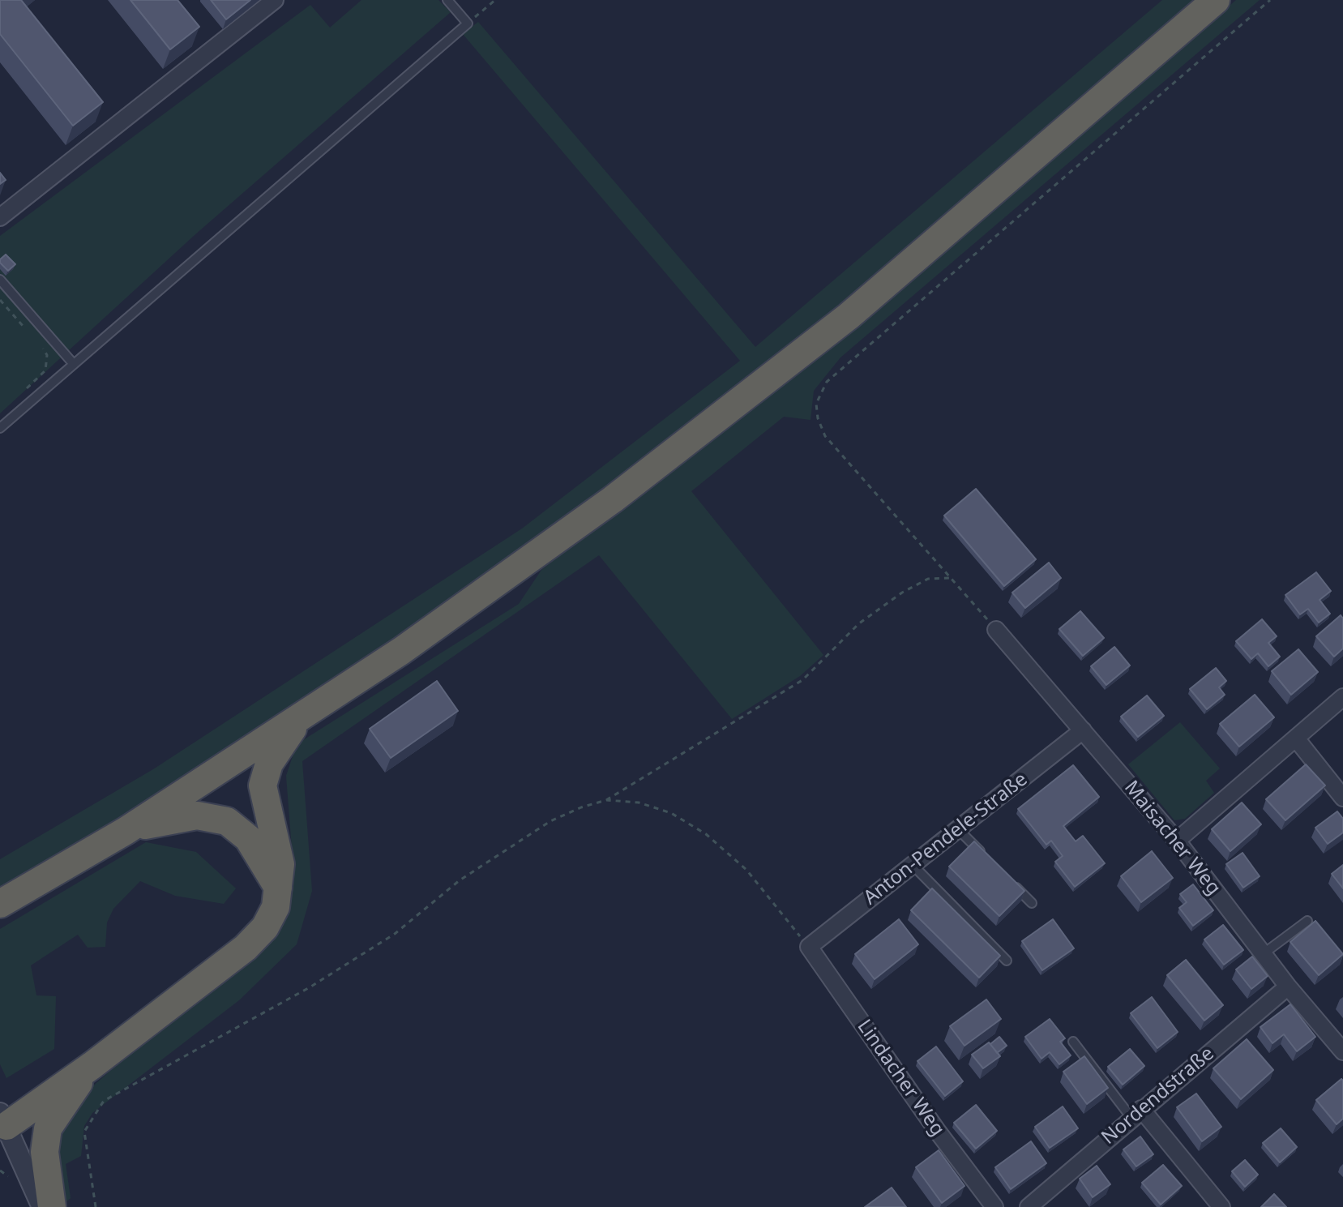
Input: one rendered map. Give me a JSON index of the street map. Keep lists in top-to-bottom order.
{
  "streets": {
    "street": [
      "Maisacher Weg",
      "Anton-Pendele-Straße",
      "Lindacher Weg",
      "Nordendstraße"
    ]
  },
  "crossings": [
    ["Maisacher Weg", "Anton-Pendele-Straße"],
    ["Maisacher Weg", "Nordendstraße"],
    ["Anton-Pendele-Straße", "Lindacher Weg"]
  ]
}
